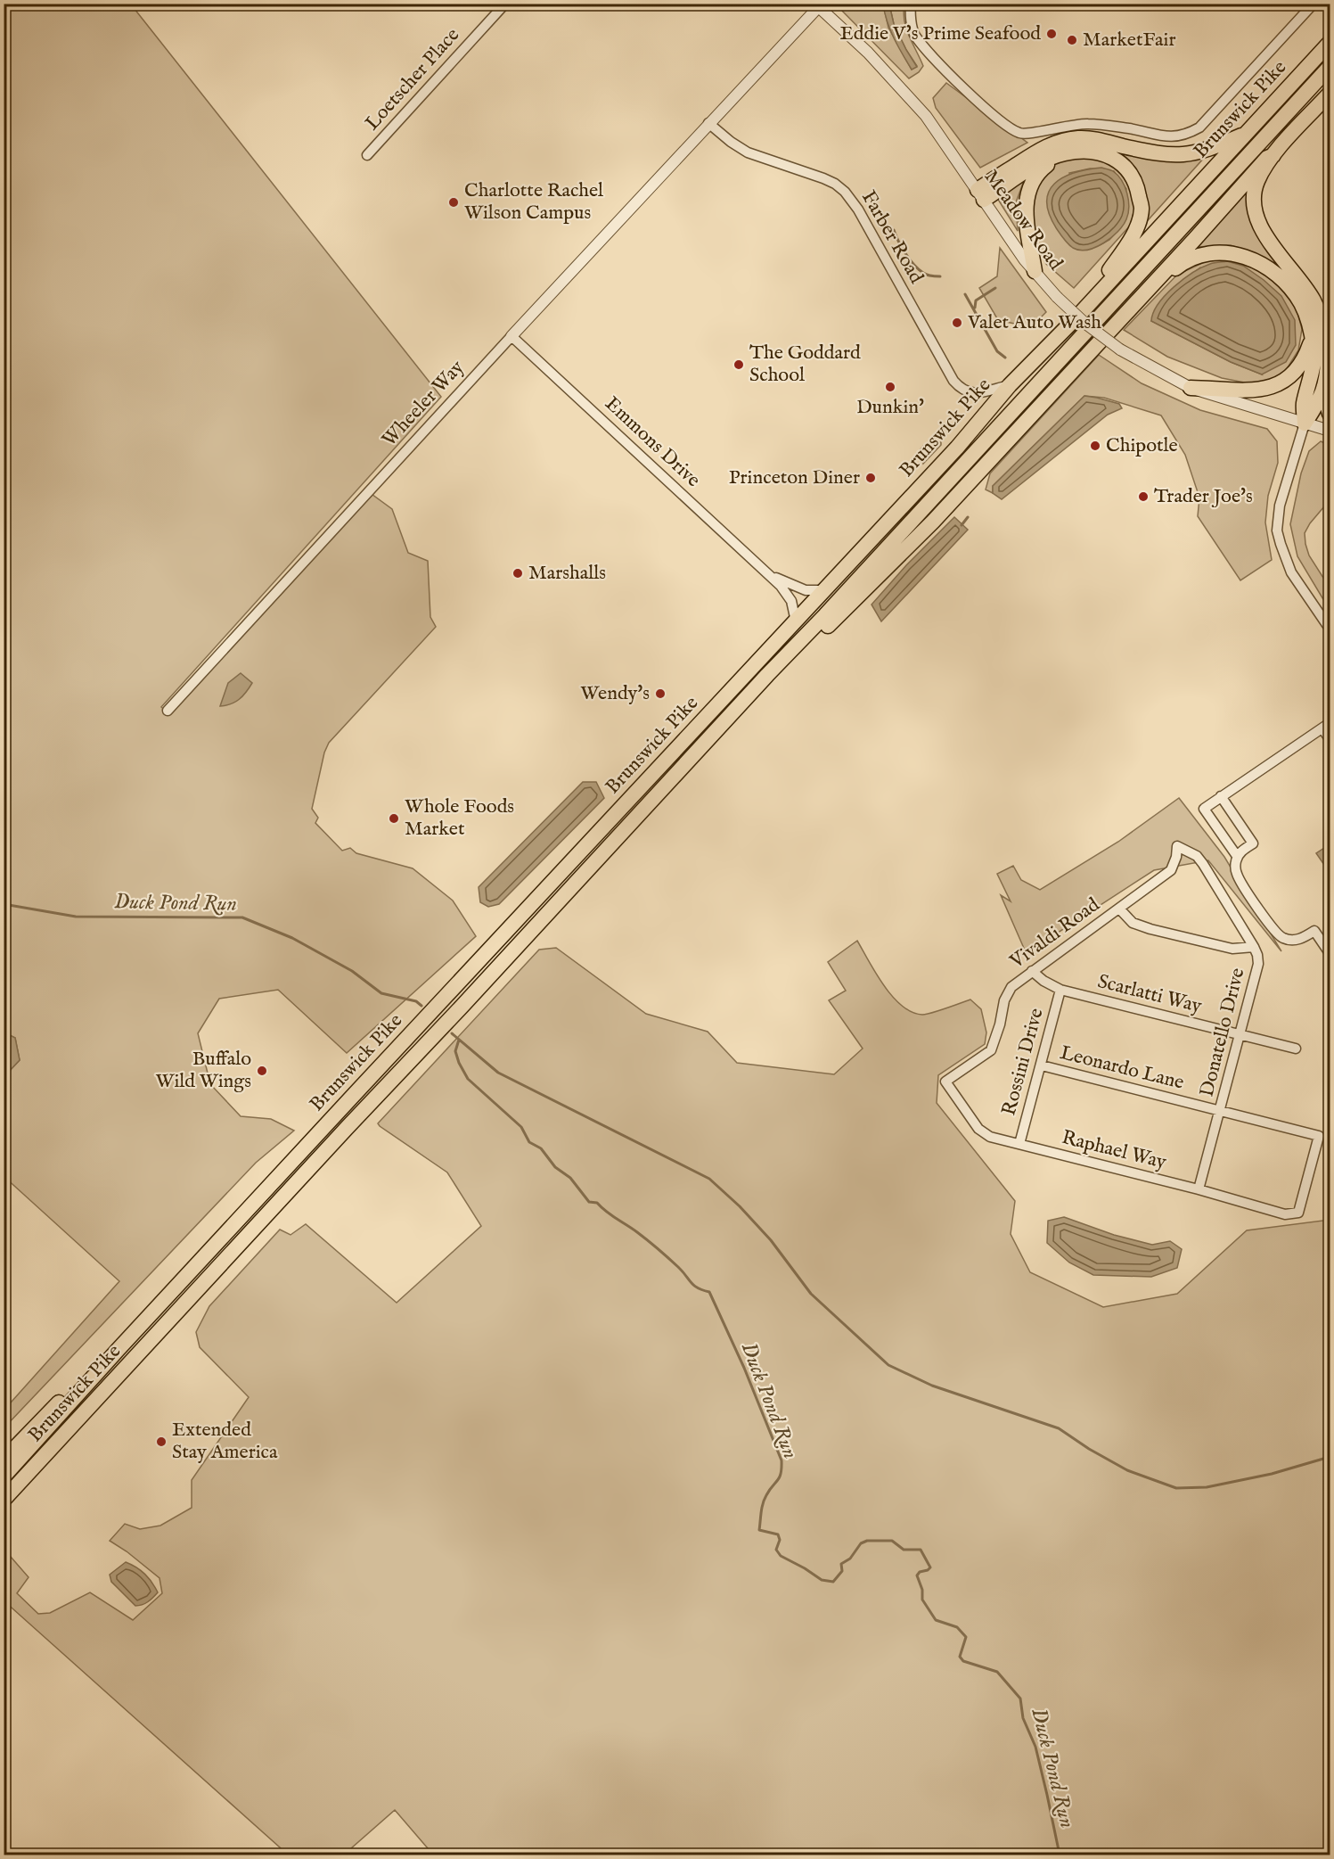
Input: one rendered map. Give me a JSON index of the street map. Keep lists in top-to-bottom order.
{
  "streets": {
    "highway": ["Brunswick Pike"],
    "street": [
      "Loetscher Place",
      "Meadow Road",
      "Farber Road",
      "Wheeler Way",
      "Emmons Drive",
      "Vivaldi Road",
      "Scarlatti Way",
      "Donatello Drive",
      "Rossini Drive",
      "Leonardo Lane",
      "Raphael Way"
    ]
  },
  "crossings": [
    ["Brunswick Pike", "Farber Road"],
    ["Brunswick Pike", "Emmons Drive"],
    ["Meadow Road", "Wheeler Way"],
    ["Farber Road", "Wheeler Way"],
    ["Wheeler Way", "Emmons Drive"],
    ["Vivaldi Road", "Scarlatti Way"],
    ["Vivaldi Road", "Donatello Drive"],
    ["Vivaldi Road", "Raphael Way"],
    ["Scarlatti Way", "Donatello Drive"],
    ["Scarlatti Way", "Rossini Drive"],
    ["Donatello Drive", "Leonardo Lane"],
    ["Donatello Drive", "Raphael Way"],
    ["Rossini Drive", "Leonardo Lane"],
    ["Rossini Drive", "Raphael Way"],
    ["Leonardo Lane", "Raphael Way"]
  ],
  "water": ["Duck Pond Run"],
  "places": [
    "Eddie V's Prime Seafood",
    "MarketFair",
    "Charlotte Rachel Wilson Campus",
    "Valet Auto Wash",
    "The Goddard School",
    "Dunkin'",
    "Chipotle",
    "Princeton Diner",
    "Trader Joe's",
    "Marshalls",
    "Wendy's",
    "Whole Foods Market",
    "Buffalo Wild Wings",
    "Extended Stay America"
  ]
}
